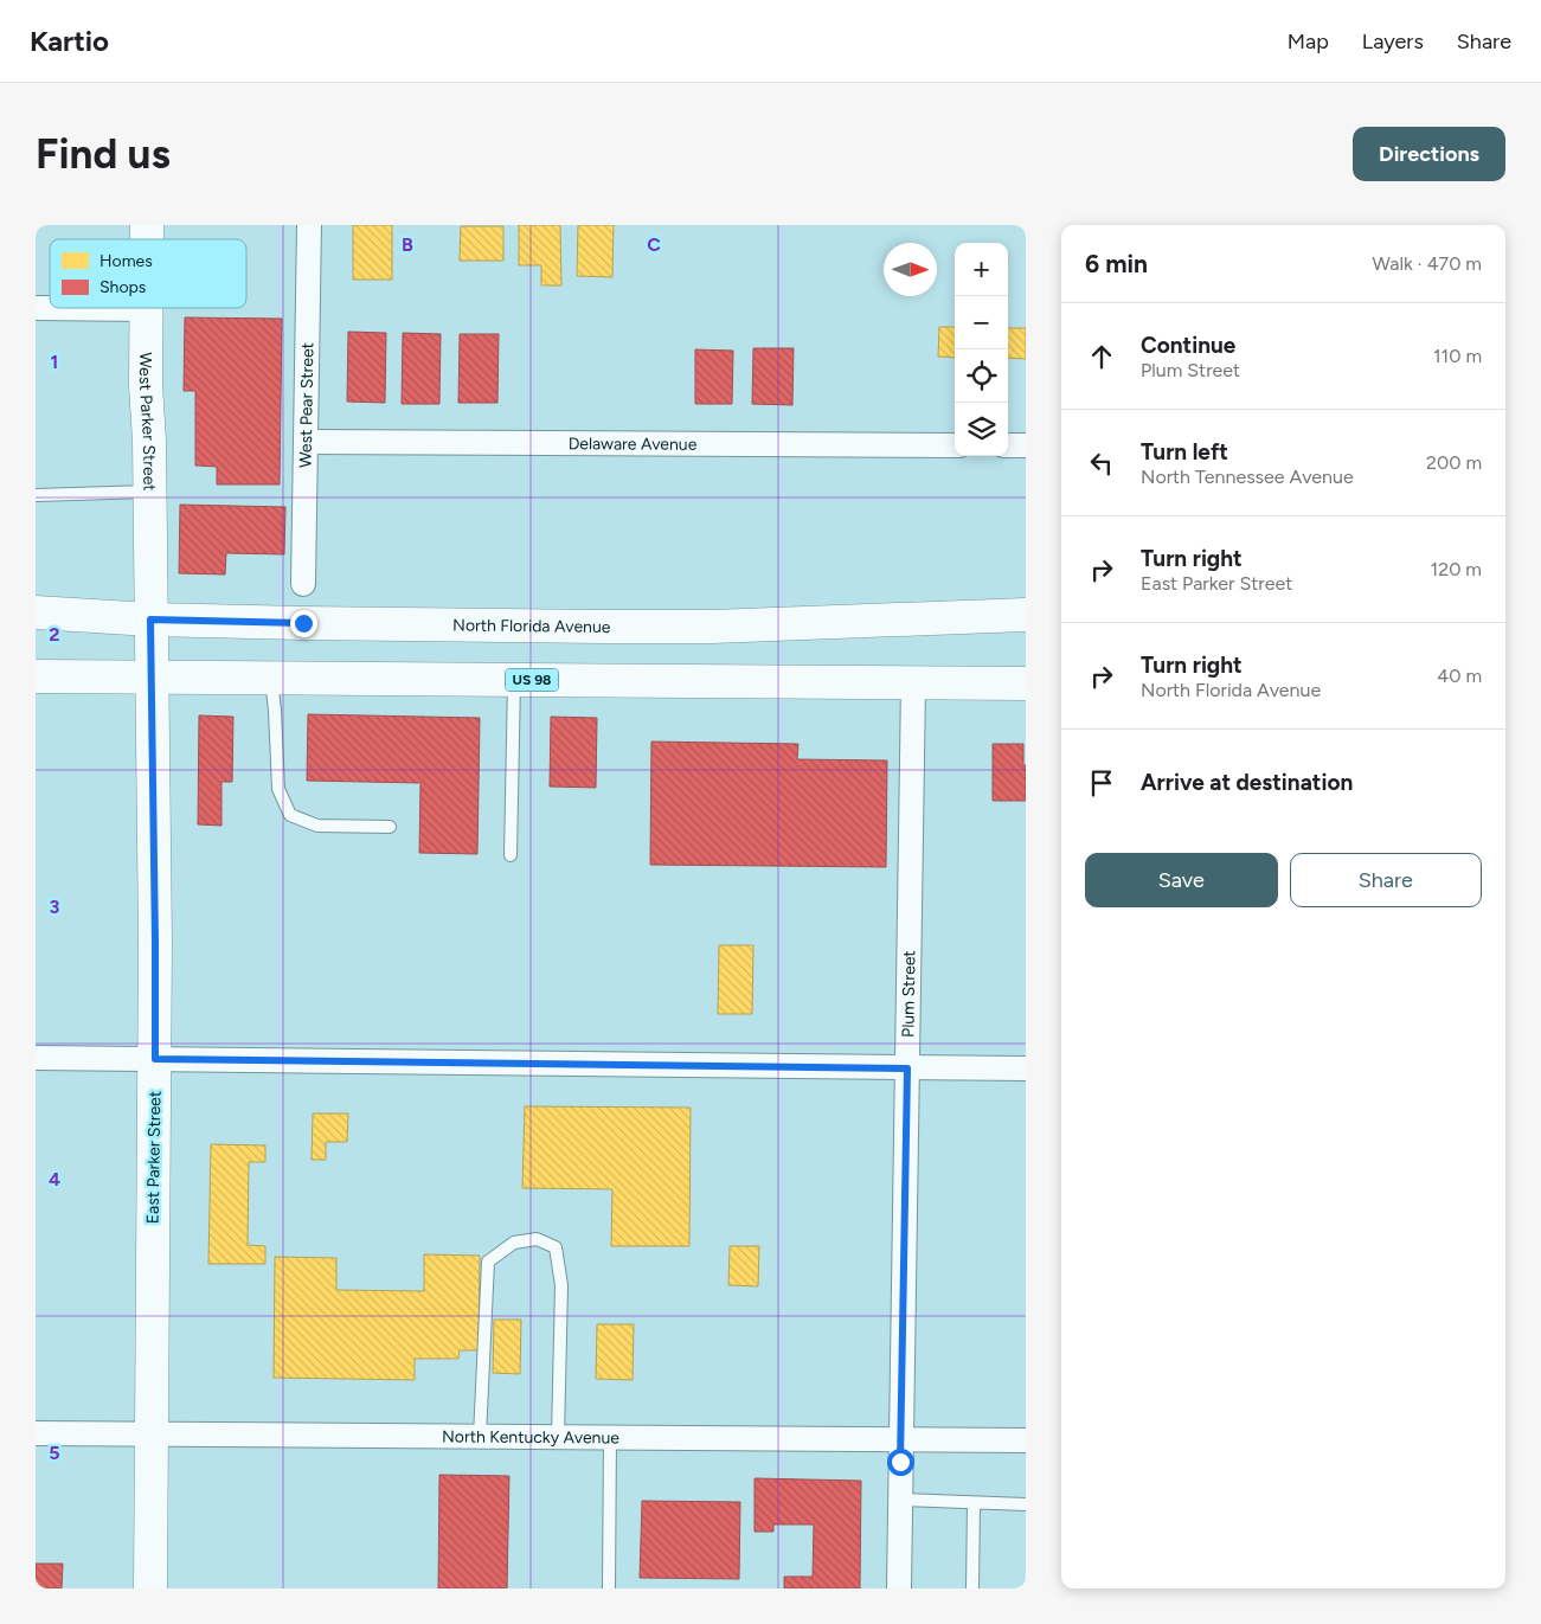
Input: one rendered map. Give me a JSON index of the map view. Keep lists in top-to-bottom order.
{
  "streets": {
    "main road": [
      "West Parker Street",
      "North Florida Avenue",
      "US 98",
      "East Parker Street"
    ],
    "street": [
      "West Pear Street",
      "Delaware Avenue",
      "Plum Street",
      "North Kentucky Avenue"
    ]
  },
  "crossings": [
    ["West Pear Street", "Delaware Avenue"],
    ["West Parker Street", "North Florida Avenue"],
    ["West Parker Street", "East Parker Street"],
    ["North Florida Avenue", "East Parker Street"],
    ["US 98", "Plum Street"],
    ["US 98", "East Parker Street"],
    ["Plum Street", "North Kentucky Avenue"],
    ["East Parker Street", "North Kentucky Avenue"]
  ],
  "legend": ["Homes", "Shops"],
  "north": "right",
  "page": {
    "header": "Kartio",
    "nav": ["Map", "Layers", "Share"],
    "buttons": [
      "Directions",
      ["Save", "Share"]
    ],
    "title": "Find us",
    "heading": ["6 min", "Walk · 470 m"],
    "map_buttons": ["+", "−"],
    "list": [
      ["Continue", "Plum Street", "110 m"],
      ["Turn left", "North Tennessee Avenue", "200 m"],
      ["Turn right", "East Parker Street", "120 m"],
      ["Turn right", "North Florida Avenue", "40 m"],
      "Arrive at destination"
    ]
  },
  "grid": {
    "columns": ["B", "C"],
    "rows": [
      "1",
      "2",
      "3",
      "4",
      "5"
    ]
  }
}
